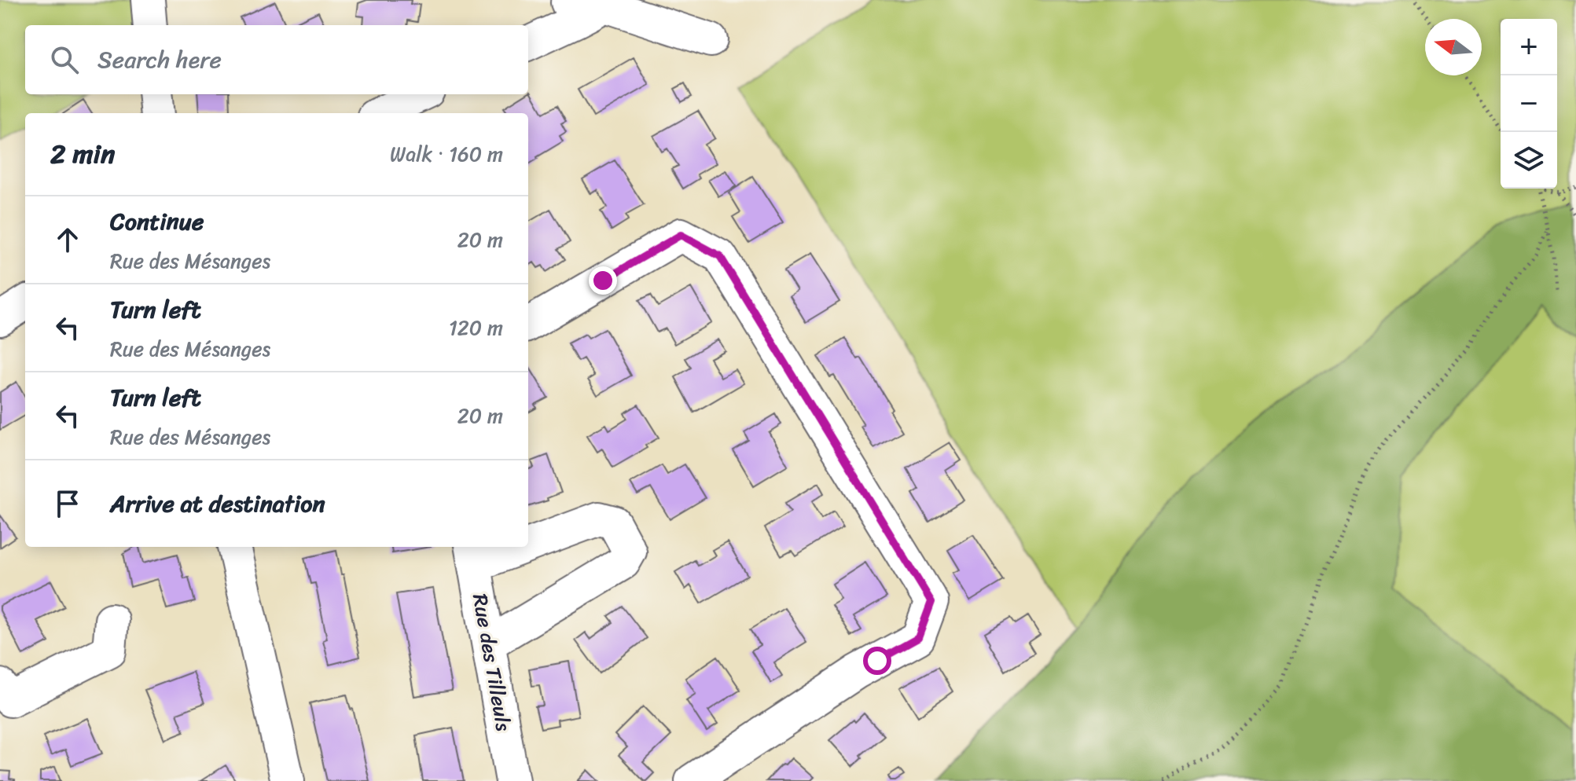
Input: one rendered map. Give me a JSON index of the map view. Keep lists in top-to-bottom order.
{
  "streets": {
    "street": ["Rue des Tilleuls"]
  },
  "north": "left",
  "page": {
    "map_buttons": ["+", "−"],
    "search": "Search here",
    "heading": ["2 min", "Walk · 160 m"],
    "list": [
      ["Continue", "Rue des Mésanges", "20 m"],
      ["Turn left", "Rue des Mésanges", "120 m"],
      ["Turn left", "Rue des Mésanges", "20 m"],
      "Arrive at destination"
    ]
  }
}
